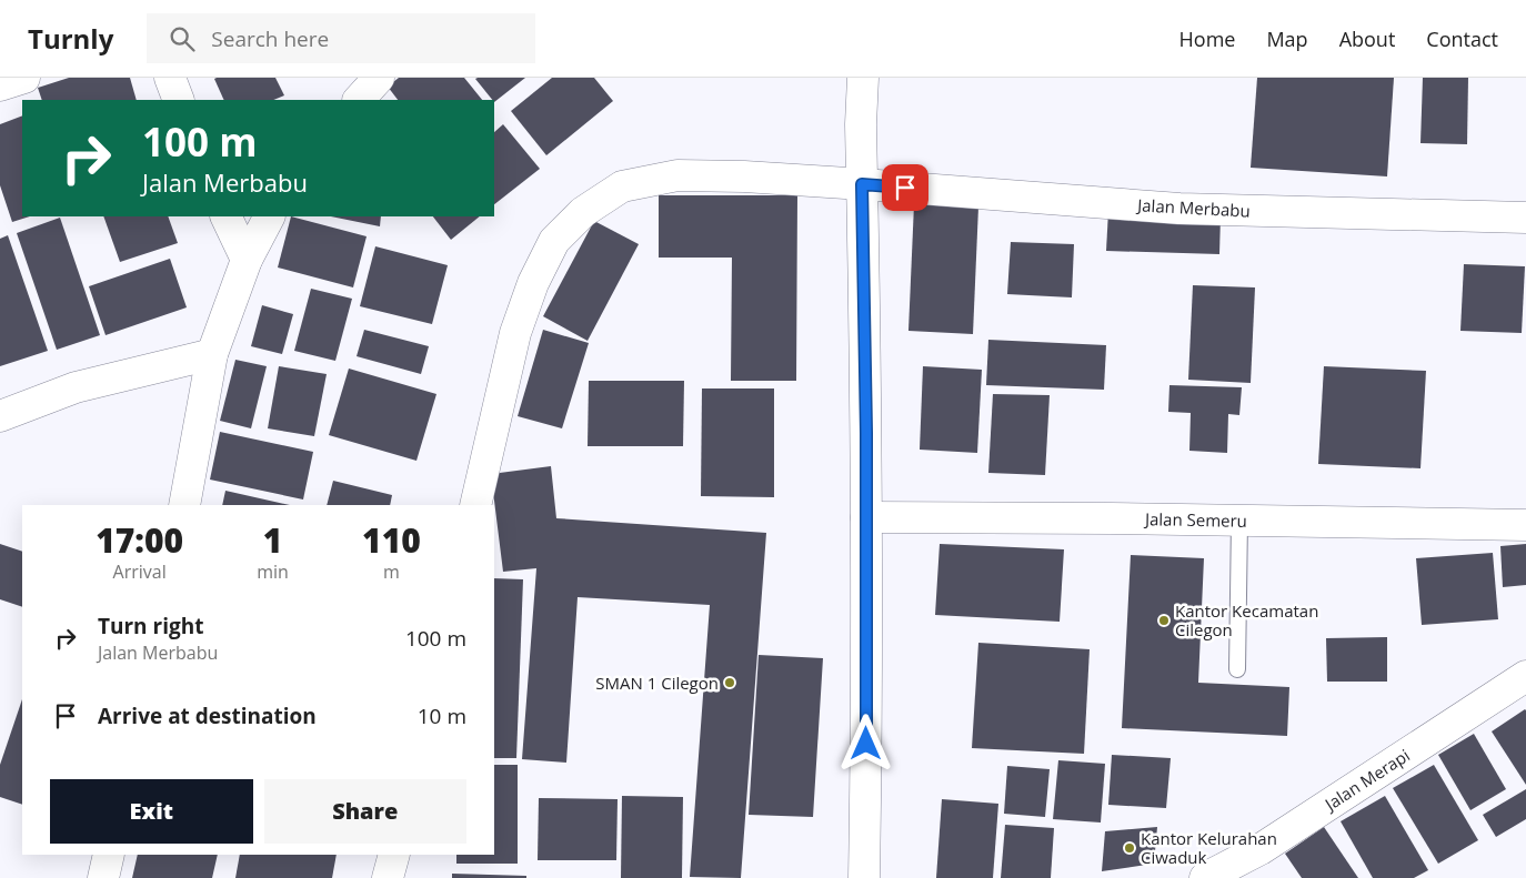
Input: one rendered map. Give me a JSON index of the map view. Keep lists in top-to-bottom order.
{
  "streets": {
    "street": ["Jalan Merbabu", "Jalan Semeru", "Jalan Merapi"]
  },
  "places": ["Kantor Kecamatan Cilegon", "SMAN 1 Cilegon", "Kantor Kelurahan Ciwaduk"],
  "page": {
    "header": "Turnly",
    "search": "Search here",
    "nav": [
      "Home",
      "Map",
      "About",
      "Contact"
    ],
    "turn": ["100 m", "Jalan Merbabu"],
    "eta": [
      "17:00",
      "Arrival",
      "1",
      "min",
      "110",
      "m"
    ],
    "list": [
      {
        "name": "Turn right",
        "note": "Jalan Merbabu",
        "value": "100 m"
      },
      {
        "name": "Arrive at destination",
        "value": "10 m"
      }
    ],
    "buttons": ["Exit", "Share"]
  }
}
